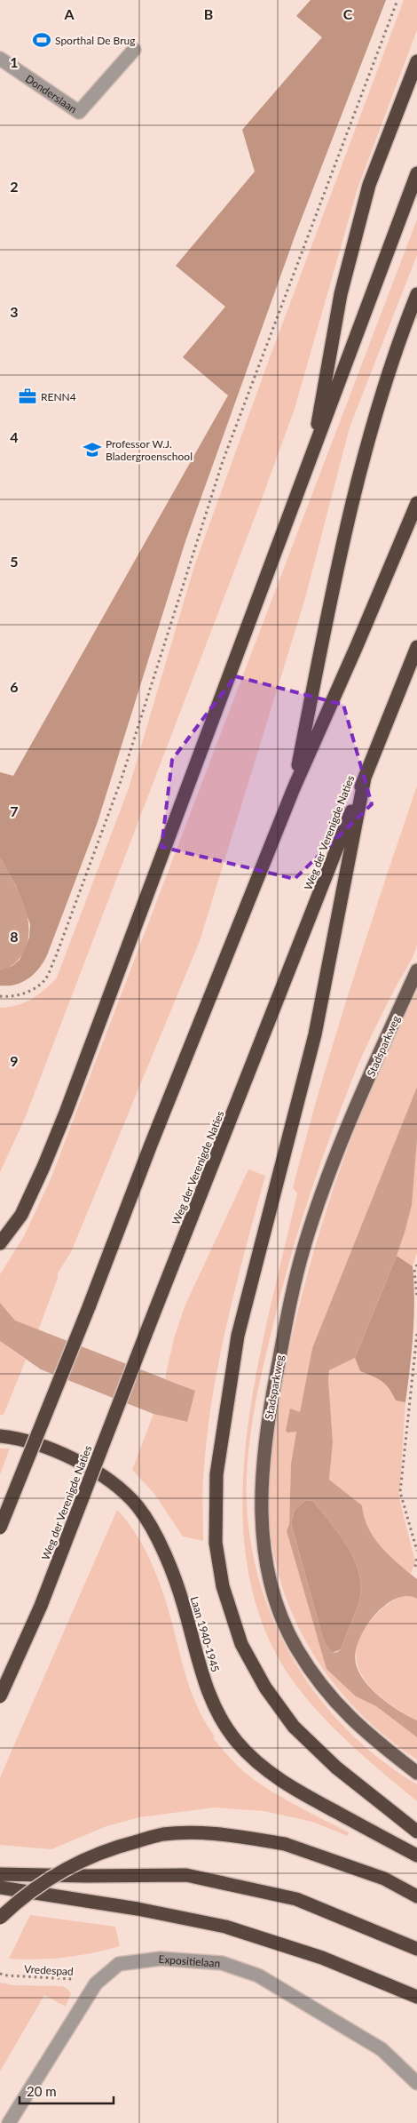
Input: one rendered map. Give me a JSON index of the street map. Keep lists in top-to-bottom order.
{
  "streets": {
    "highway": ["Weg der Verenigde Naties", "Laan 1940-1945"],
    "main road": ["Stadsparkweg"],
    "street": ["Donderslaan", "Expositielaan"],
    "path": ["Vredespad"]
  },
  "crossings": [
    ["Expositielaan", "Vredespad"]
  ],
  "places": {
    "sports": ["Sporthal De Brug"],
    "office": ["RENN4"],
    "school or university": ["Professor W.J. Bladergroenschool"]
  },
  "scale_bar": "20 m",
  "grid": {
    "columns": ["A", "B", "C"],
    "rows": [
      "1",
      "2",
      "3",
      "4",
      "5",
      "6",
      "7",
      "8",
      "9"
    ]
  }
}
